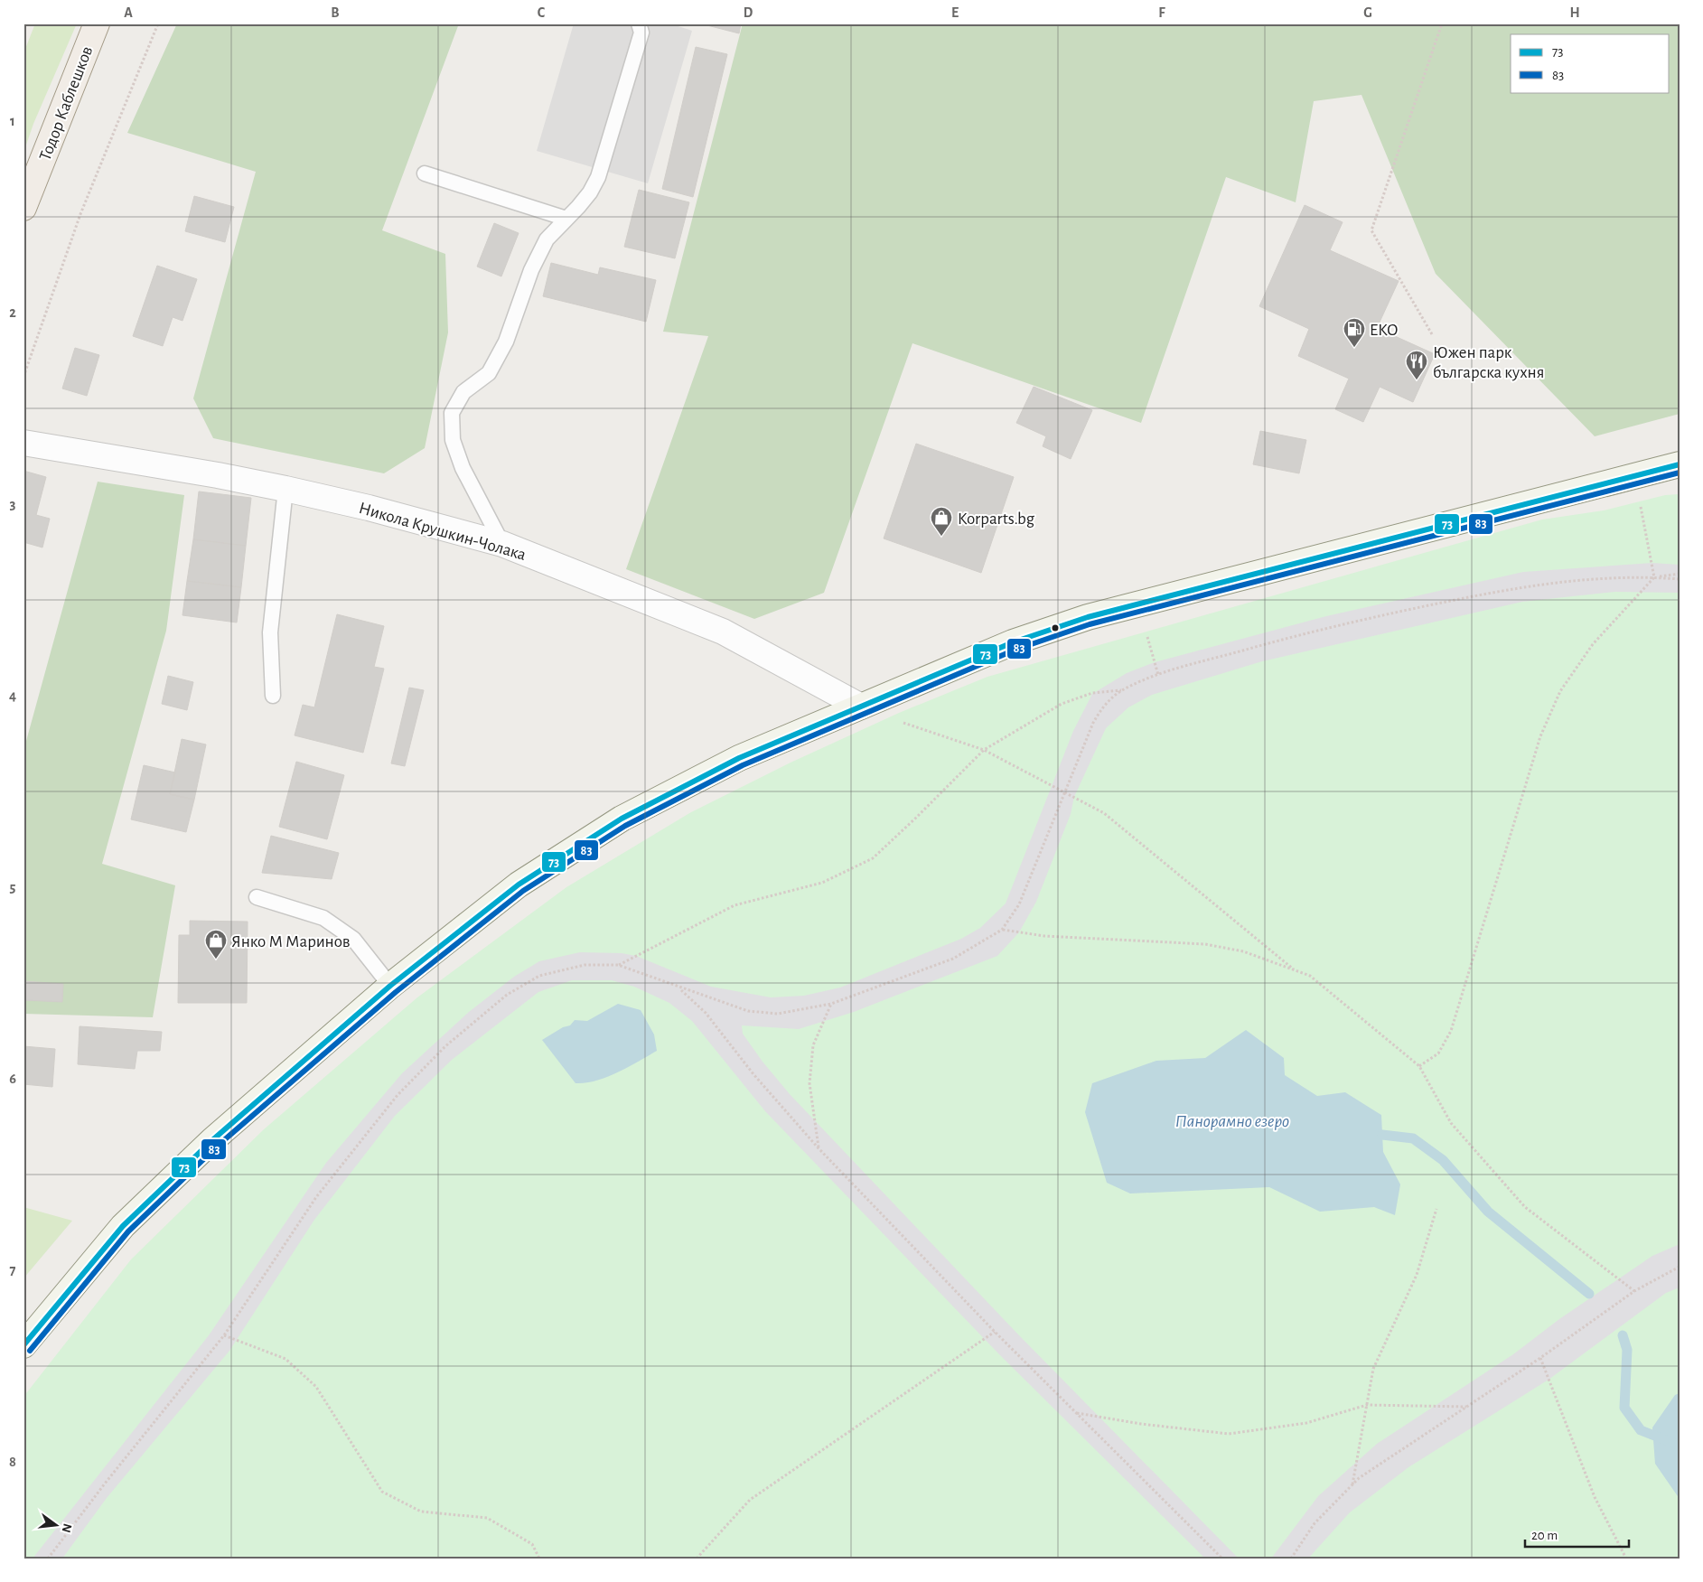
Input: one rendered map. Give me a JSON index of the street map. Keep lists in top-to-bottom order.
{
  "streets": {
    "main road": ["Тодор Каблешков"],
    "street": ["Никола Крушкин-Чолака"]
  },
  "water": ["Панорамно езеро"],
  "places": {
    "fuel station": ["EKO"],
    "restaurant": ["Южен парк българска кухня"],
    "shop": ["Korparts.bg", "Янко М Маринов"]
  },
  "lines": ["transit line 73", "transit line 83"],
  "legend": ["73", "83"],
  "scale_bar": "20 m",
  "north": "right",
  "grid": {
    "columns": [
      "A",
      "B",
      "C",
      "D",
      "E",
      "F",
      "G",
      "H"
    ],
    "rows": [
      "1",
      "2",
      "3",
      "4",
      "5",
      "6",
      "7",
      "8"
    ]
  }
}
